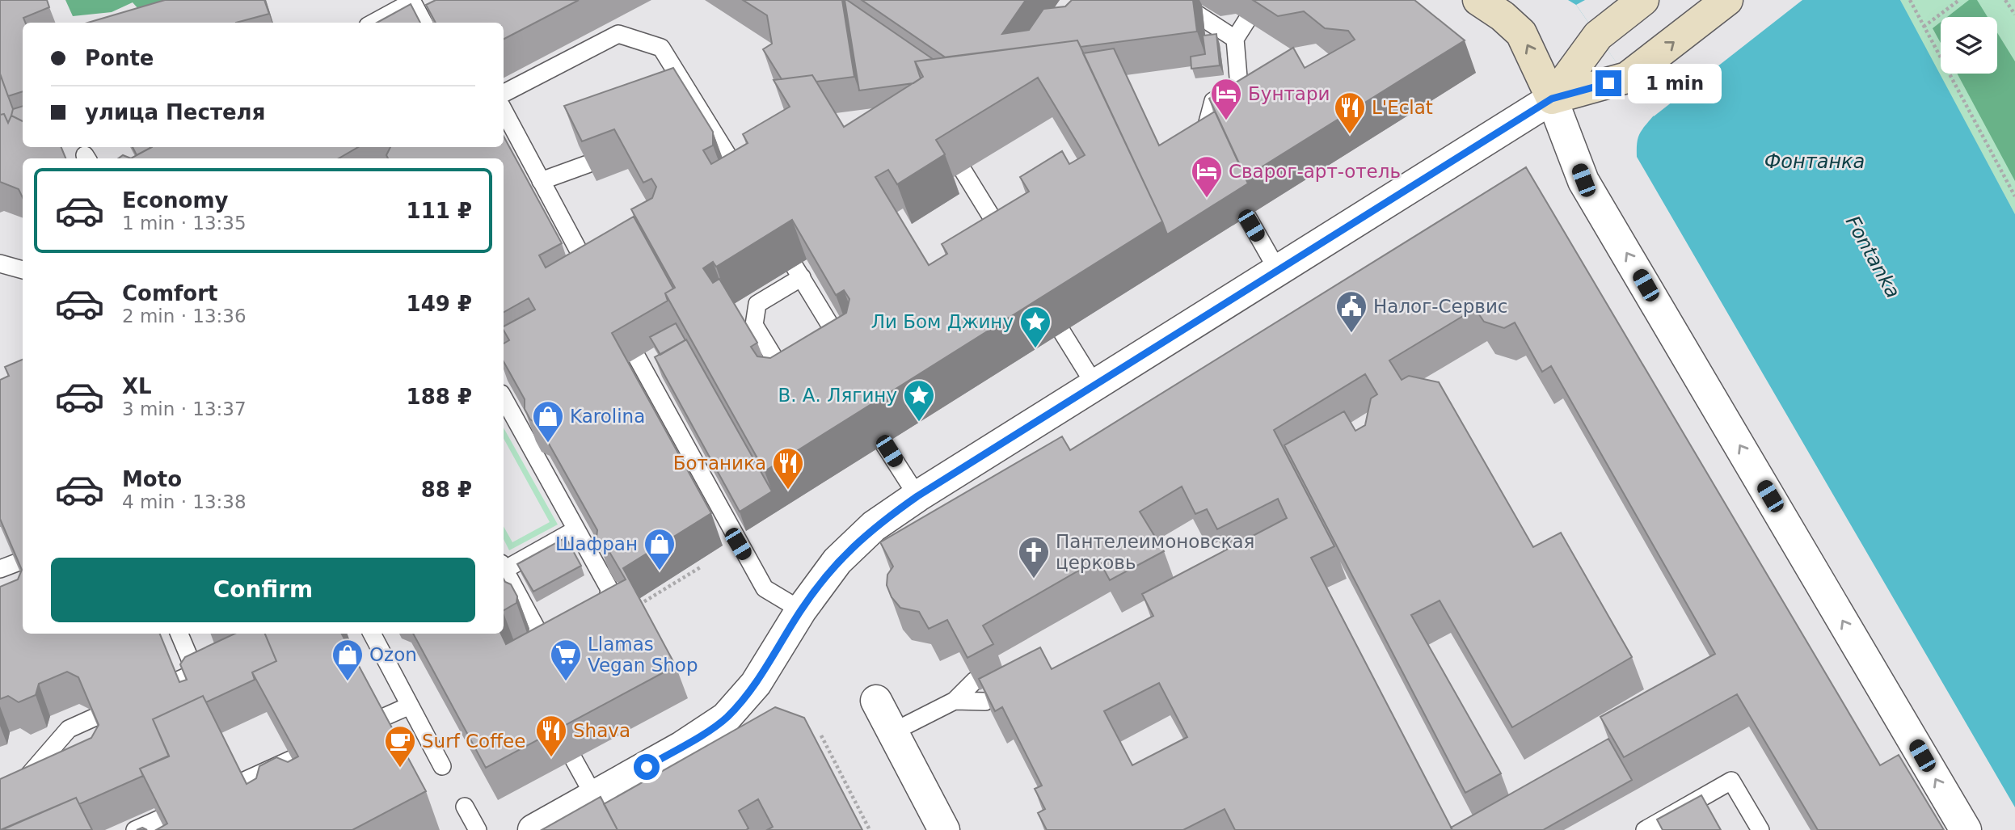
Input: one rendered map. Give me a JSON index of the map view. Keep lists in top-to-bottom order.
{
  "water": ["Фонтанка", "Fontanka"],
  "places": {
    "hotel": ["Бунтари", "Сварог-арт-отель"],
    "restaurant": ["L'Eclat", "Ботаника", "Shava"],
    "public building": ["Налог-Сервис"],
    "place": ["Ли Бом Джину", "В. А. Лягину"],
    "shop": ["Karolina", "Шафран", "Ozon"],
    "church": ["Пантелеимоновская церковь"],
    "supermarket": ["Llamas Vegan Shop"],
    "cafe": ["Surf Coffee"]
  },
  "page": {
    "banner": ["Ponte", "улица Пестеля"],
    "bubble": "1 min",
    "list": [
      {
        "name": "Economy",
        "note": "1 min · 13:35",
        "value": "111 ₽"
      },
      {
        "name": "Comfort",
        "note": "2 min · 13:36",
        "value": "149 ₽"
      },
      {
        "name": "XL",
        "note": "3 min · 13:37",
        "value": "188 ₽"
      },
      {
        "name": "Moto",
        "note": "4 min · 13:38",
        "value": "88 ₽"
      }
    ],
    "buttons": "Confirm"
  }
}
